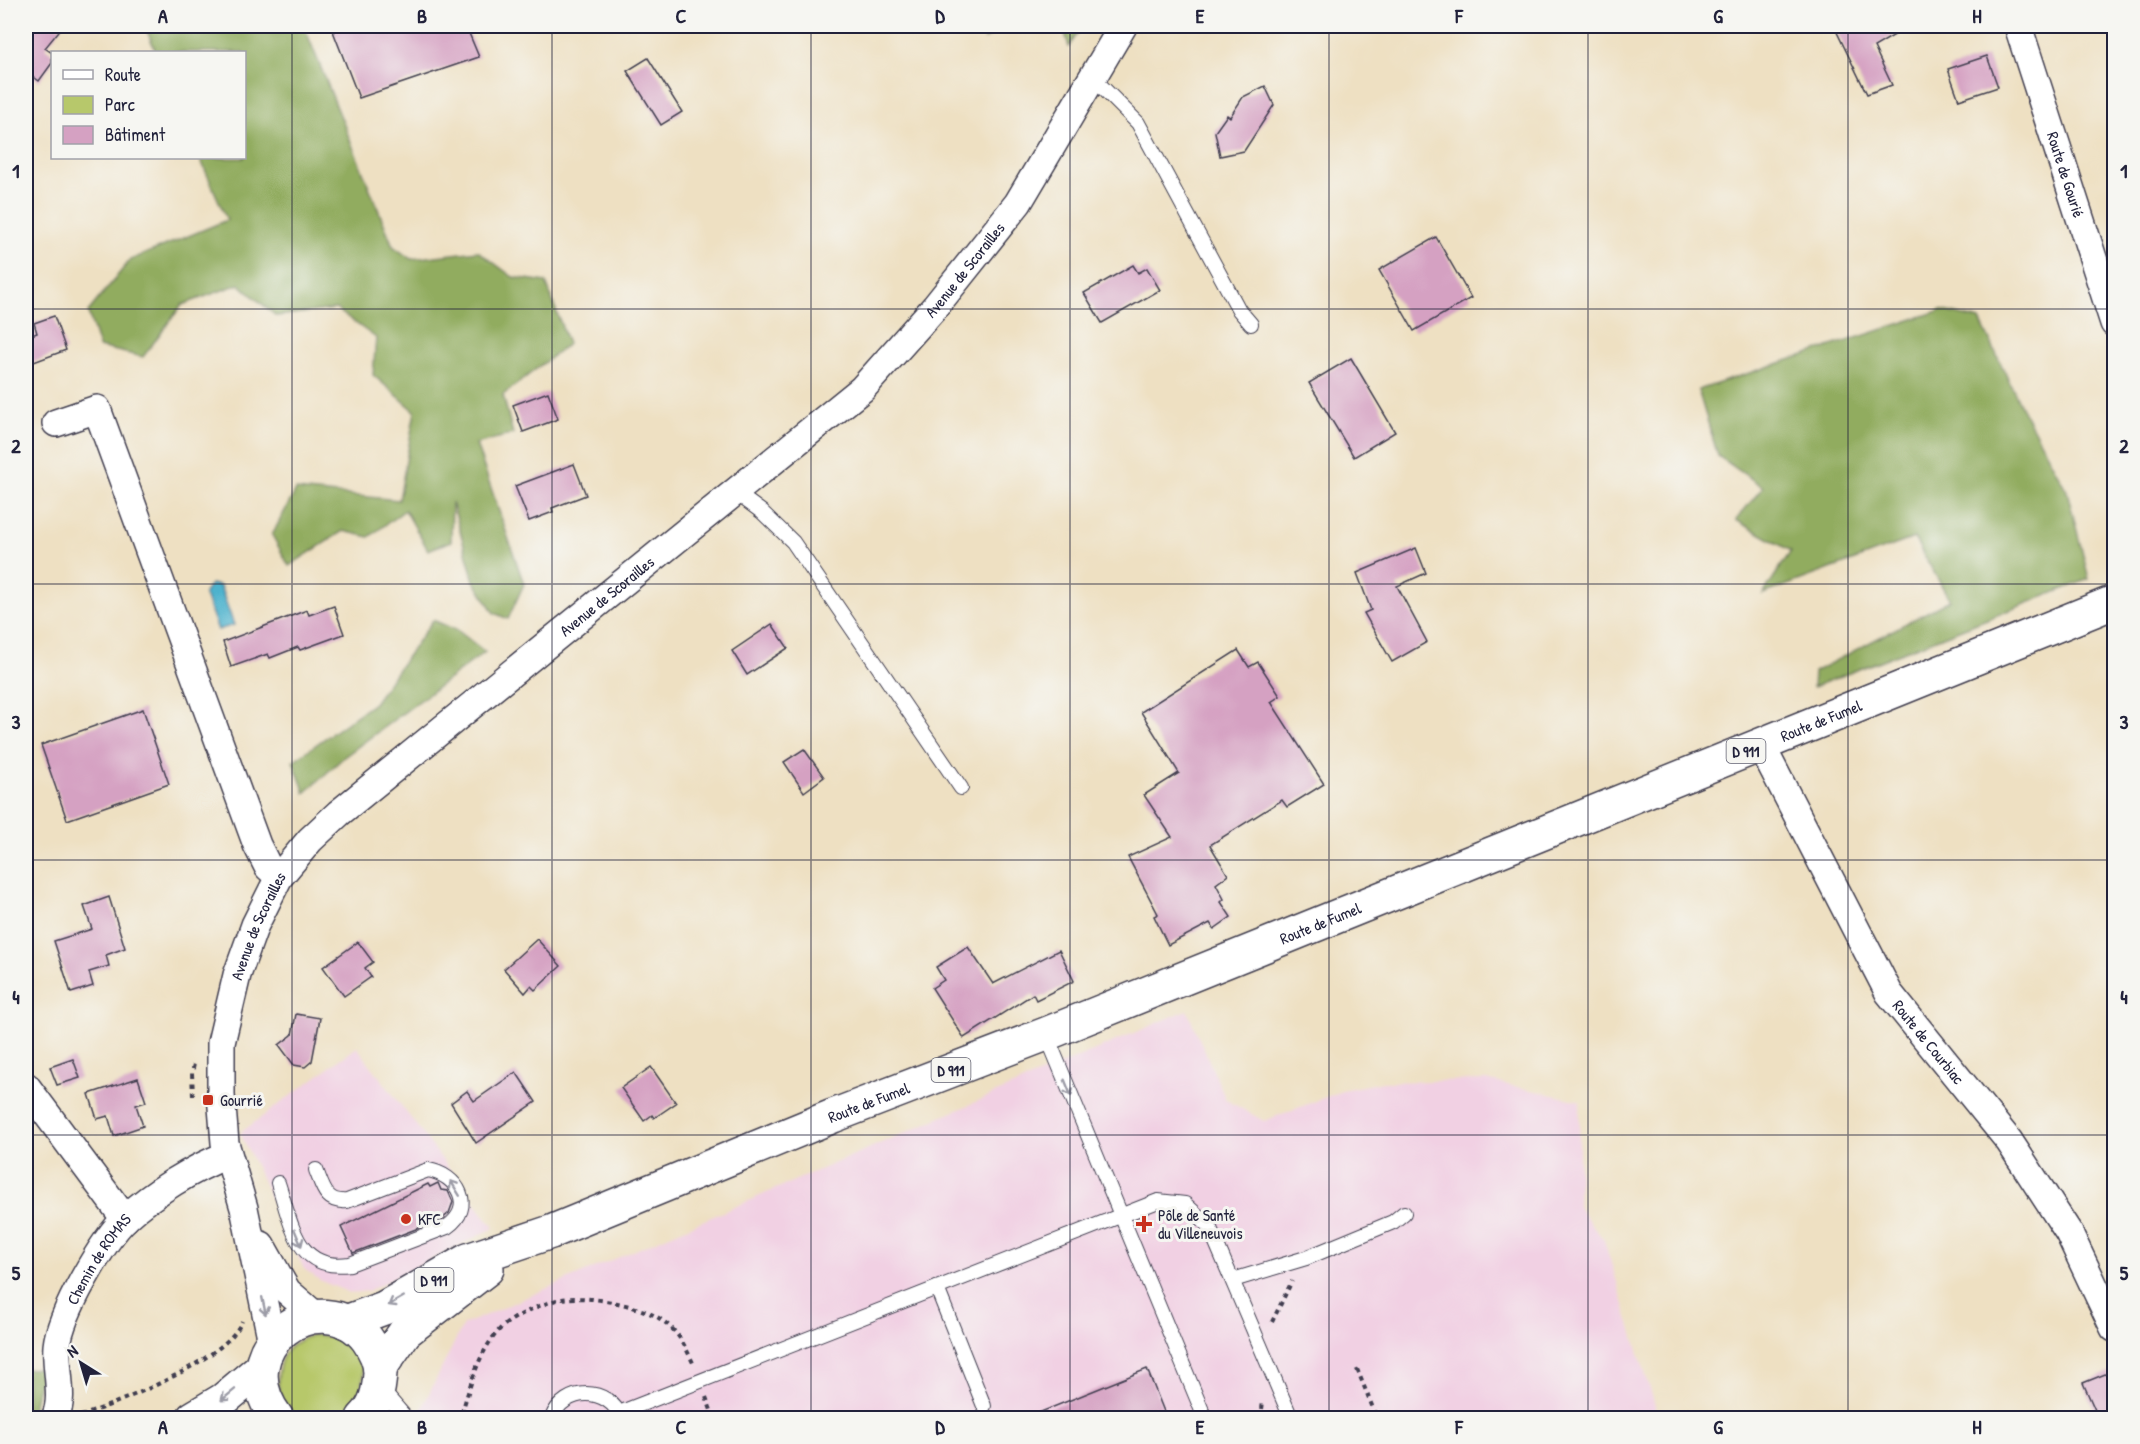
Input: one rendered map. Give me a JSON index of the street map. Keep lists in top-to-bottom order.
{
  "streets": {
    "main road": ["Route de Fumel", "D 911"],
    "street": [
      "Route de Gourié",
      "Avenue de Scorailles",
      "Route de Courbiac",
      "Chemin de ROMAS"
    ]
  },
  "crossings": [
    ["Avenue de Scorailles", "Route de Fumel"],
    ["Avenue de Scorailles", "Chemin de ROMAS"],
    ["Route de Fumel", "Route de Courbiac"]
  ],
  "places": {
    "transit": ["Gourrié"],
    "other": ["KFC"],
    "health": ["Pôle de Santé du Villeneuvois"]
  },
  "legend": ["Route", "Parc", "Bâtiment"],
  "north": "top left",
  "grid": {
    "columns": [
      "A",
      "B",
      "C",
      "D",
      "E",
      "F",
      "G",
      "H"
    ],
    "rows": [
      "1",
      "2",
      "3",
      "4",
      "5"
    ]
  }
}
